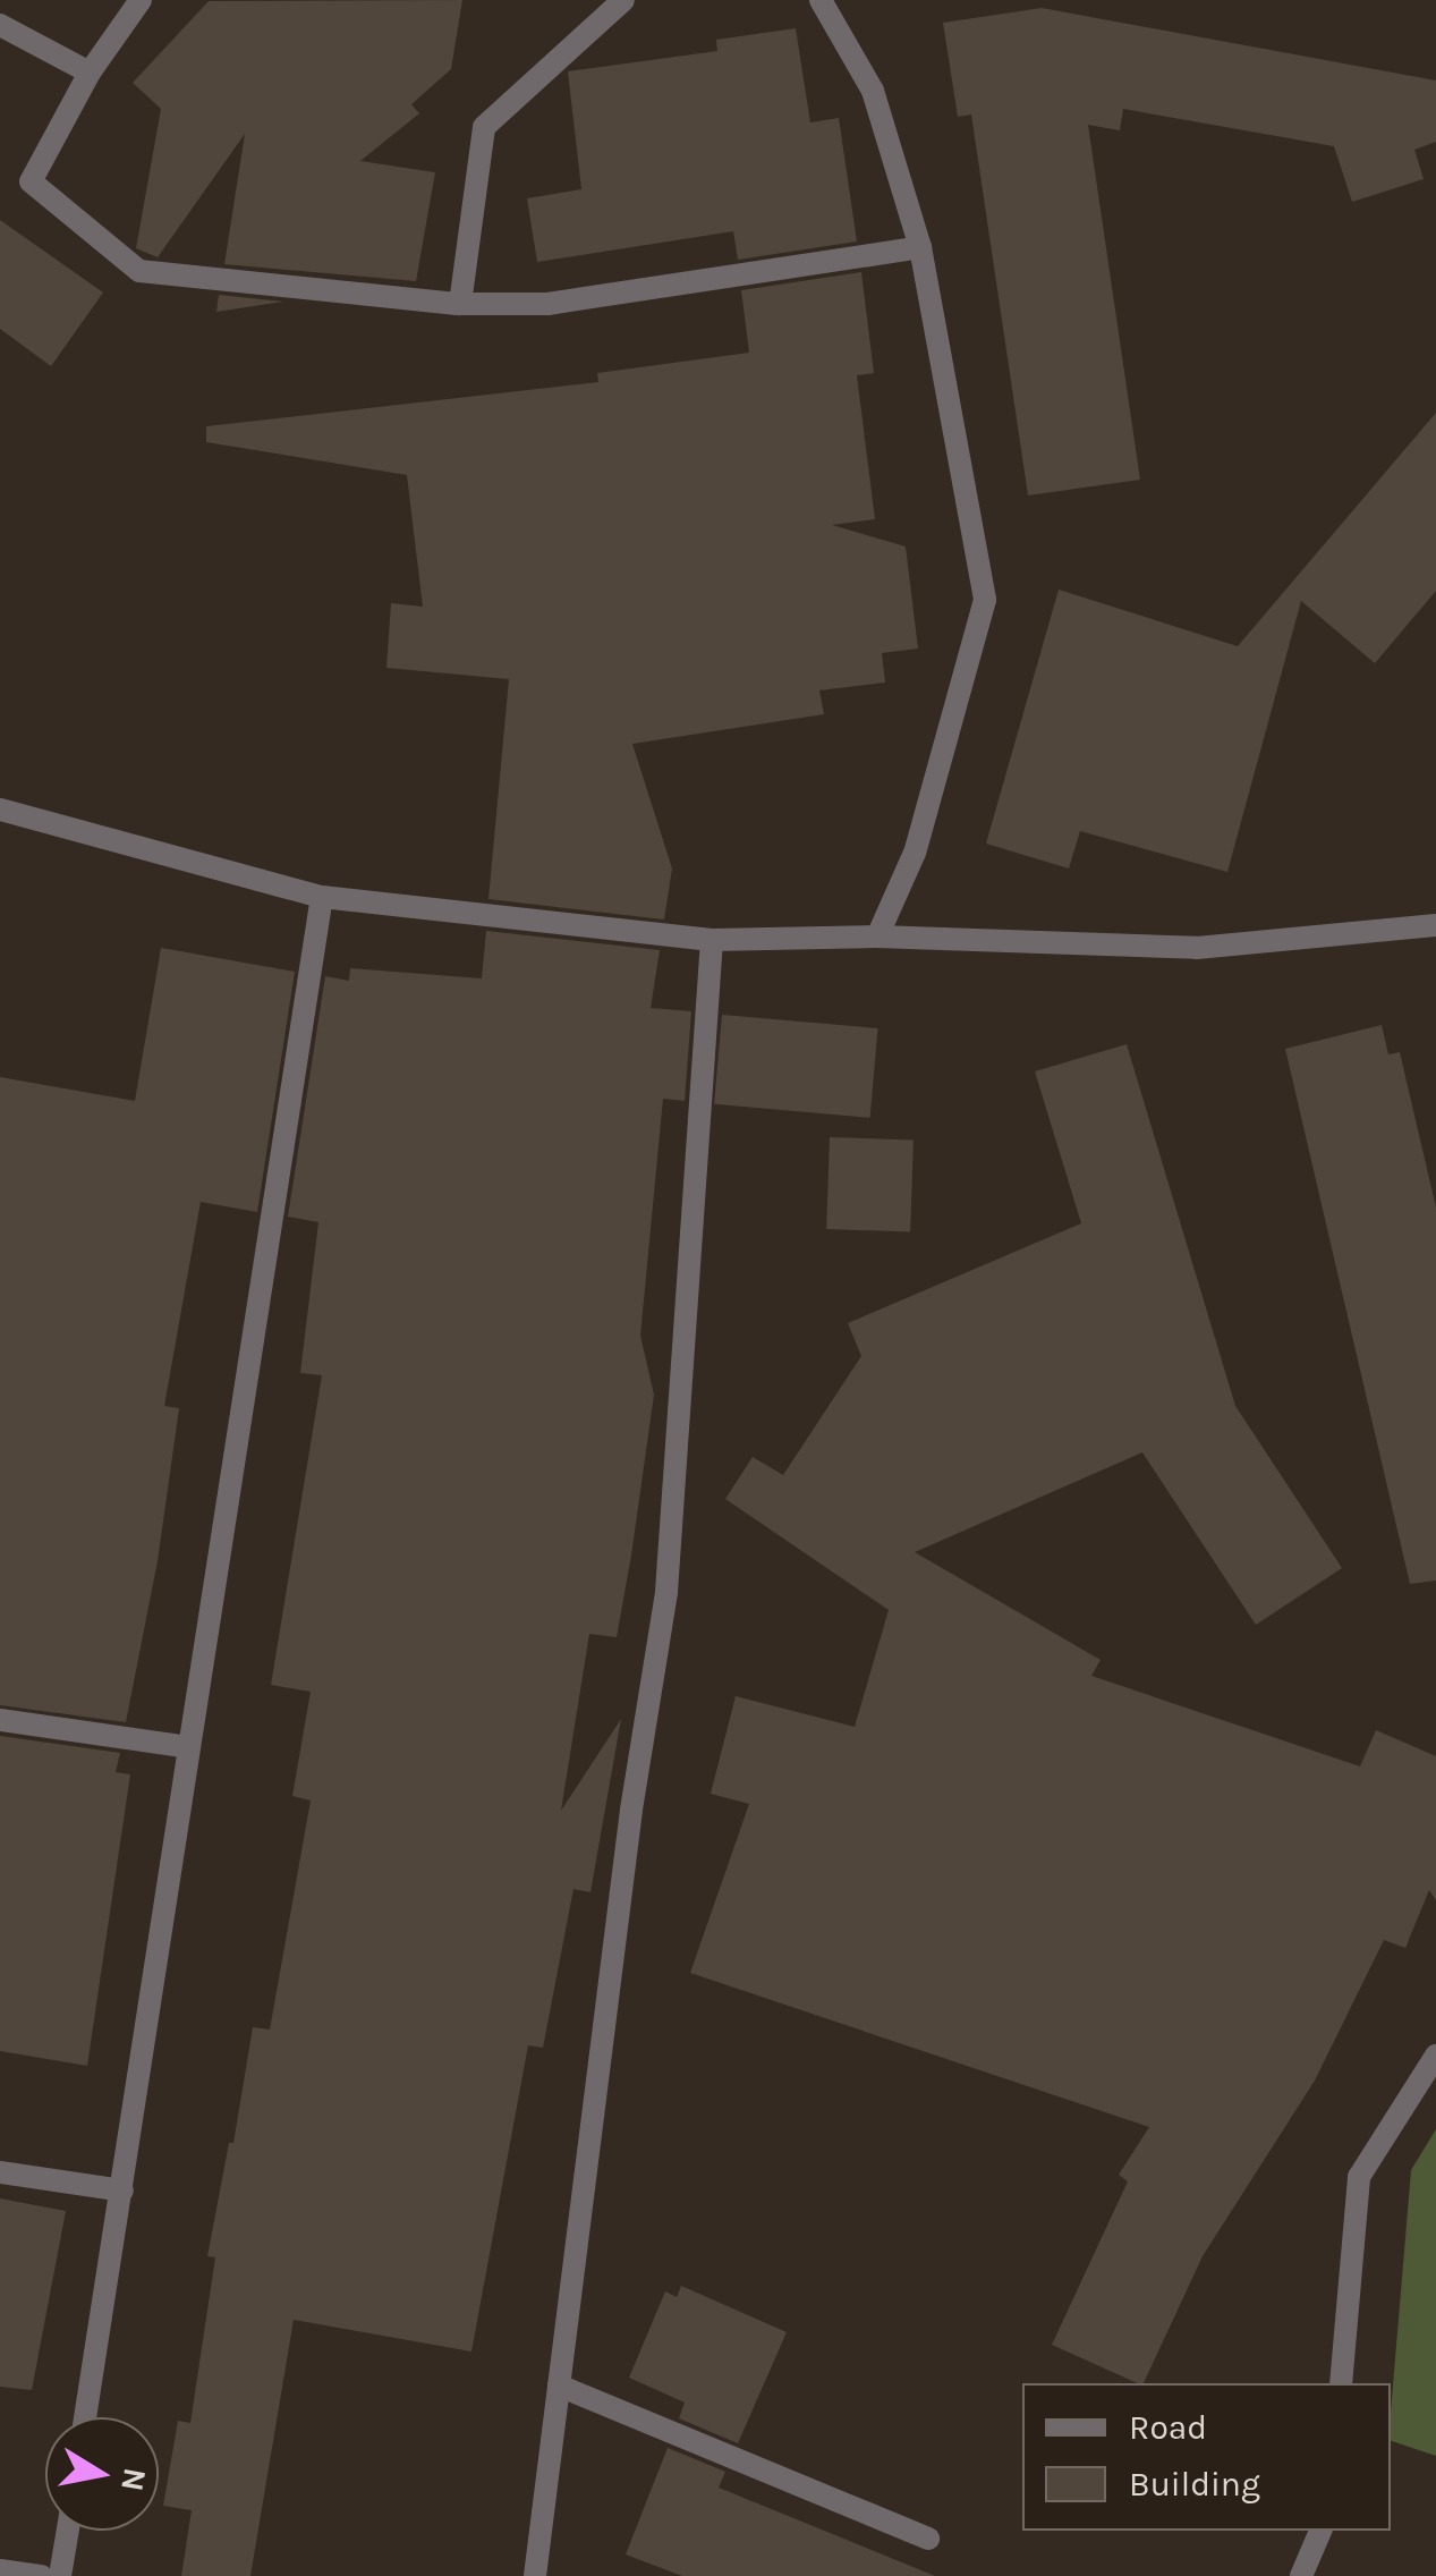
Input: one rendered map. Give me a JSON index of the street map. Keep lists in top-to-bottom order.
{
  "legend": ["Road", "Building"],
  "north": "right"
}
